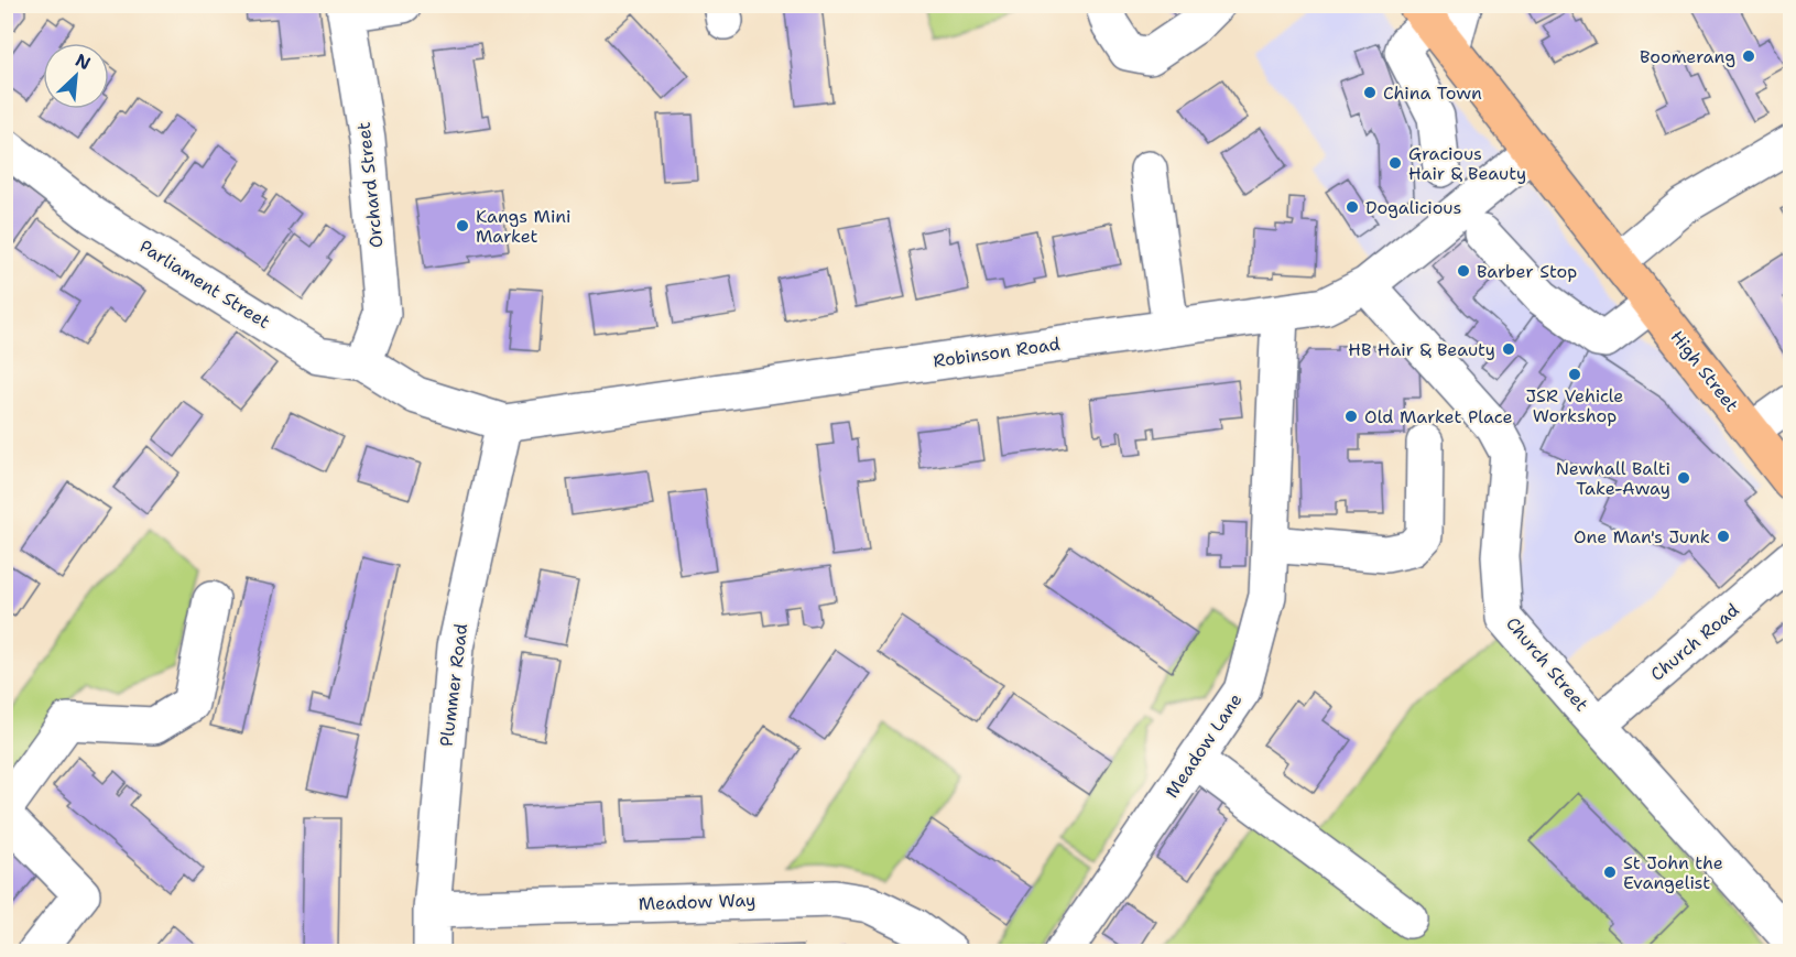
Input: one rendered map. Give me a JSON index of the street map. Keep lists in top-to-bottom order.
{
  "streets": {
    "main road": ["High Street"],
    "street": [
      "Orchard Street",
      "Parliament Street",
      "Robinson Road",
      "Church Road",
      "Church Street",
      "Plummer Road",
      "Meadow Lane",
      "Meadow Way"
    ]
  },
  "crossings": [
    ["Orchard Street", "Parliament Street"],
    ["Parliament Street", "Robinson Road"],
    ["Robinson Road", "High Street"],
    ["Robinson Road", "Church Street"],
    ["Robinson Road", "Plummer Road"],
    ["Robinson Road", "Meadow Lane"],
    ["Church Road", "Church Street"],
    ["Plummer Road", "Meadow Way"]
  ],
  "places": [
    "Boomerang",
    "China Town",
    "Gracious Hair & Beauty",
    "Dogalicious",
    "Kangs Mini Market",
    "Barber Stop",
    "HB Hair & Beauty",
    "JSR Vehicle Workshop",
    "Old Market Place",
    "Newhall Balti Take-Away",
    "One Man's Junk",
    "St John the Evangelist"
  ],
  "north": "top right"
}
